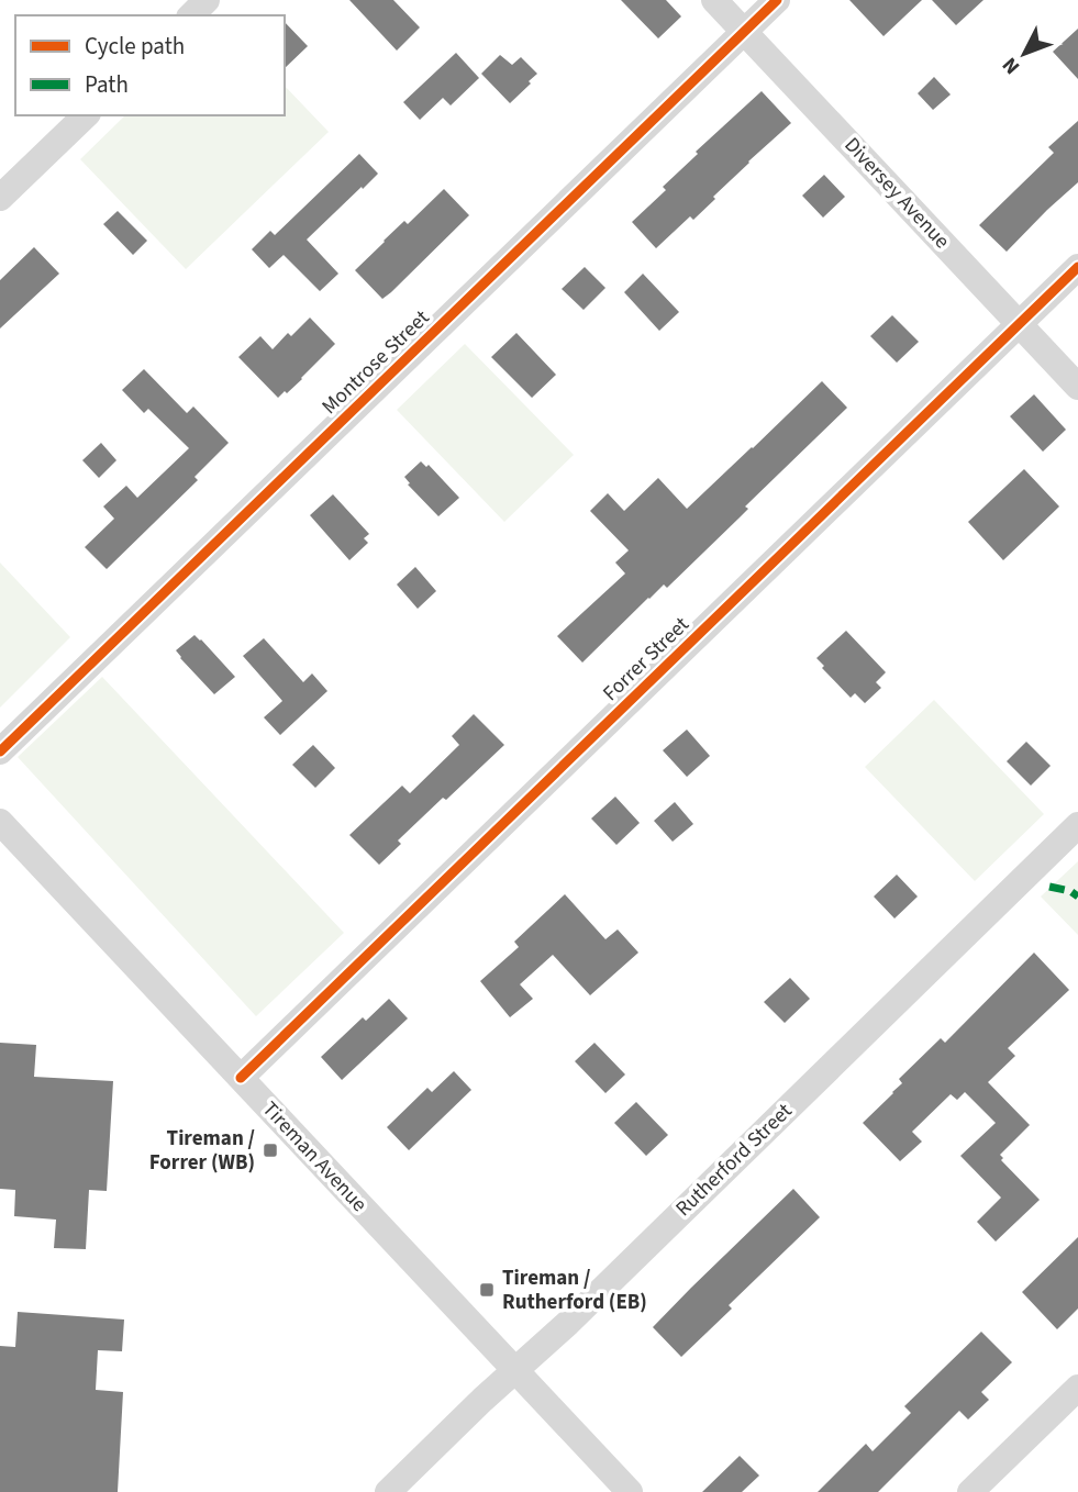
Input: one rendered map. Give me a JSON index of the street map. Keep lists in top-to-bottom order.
{
  "streets": {
    "street": [
      "Diversey Avenue",
      "Montrose Street",
      "Forrer Street",
      "Tireman Avenue",
      "Rutherford Street"
    ]
  },
  "crossings": [
    ["Diversey Avenue", "Montrose Street"],
    ["Diversey Avenue", "Forrer Street"],
    ["Forrer Street", "Tireman Avenue"],
    ["Tireman Avenue", "Rutherford Street"]
  ],
  "places": {
    "transit": ["Tireman / Forrer (WB)", "Tireman / Rutherford (EB)"]
  },
  "legend": ["Cycle path", "Path"],
  "north": "bottom left"
}
